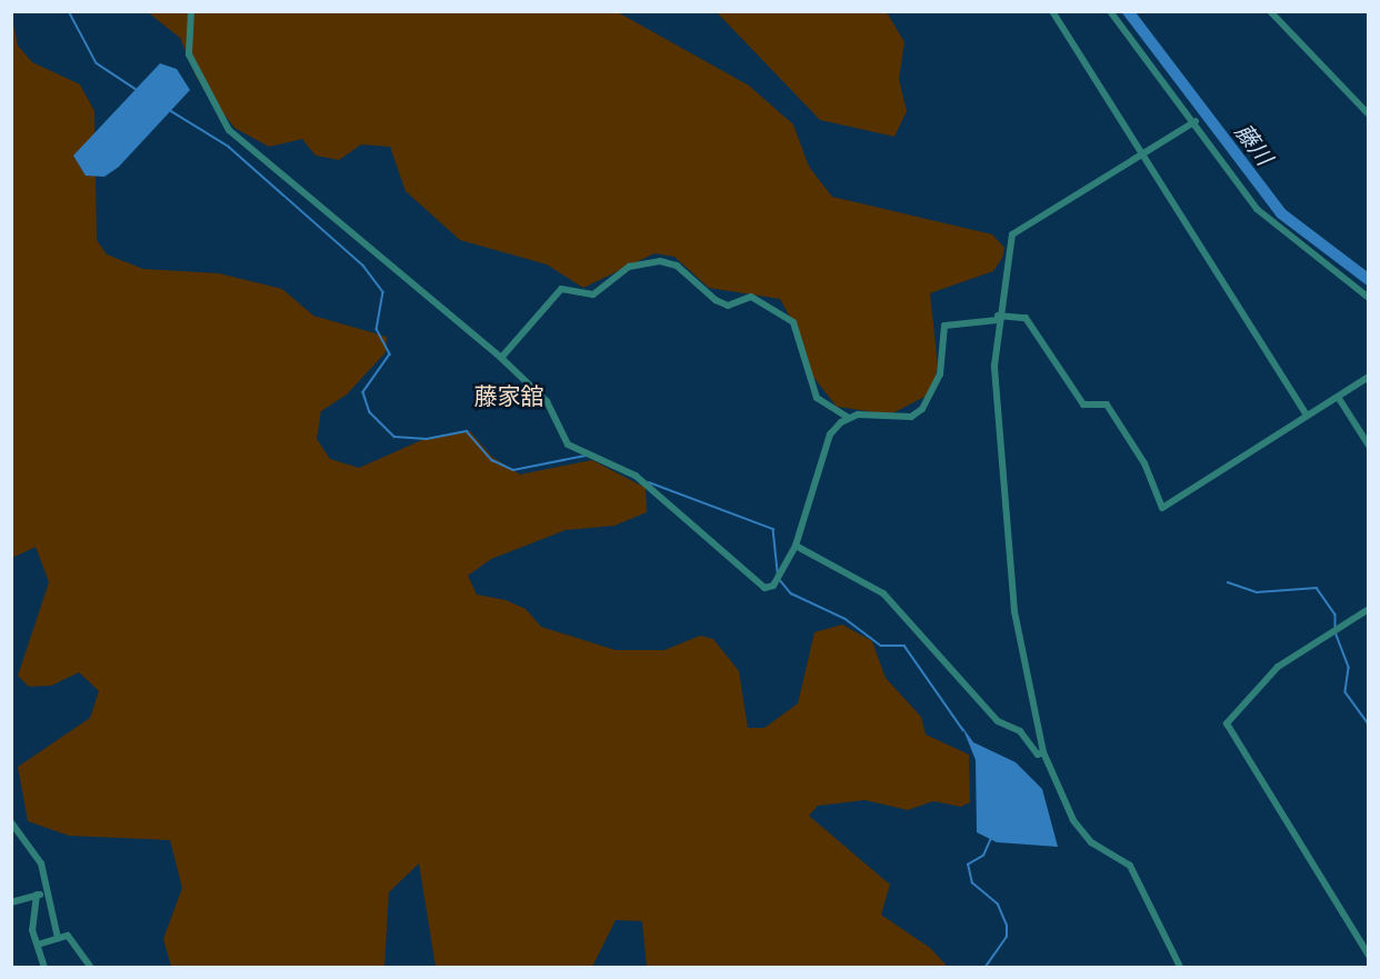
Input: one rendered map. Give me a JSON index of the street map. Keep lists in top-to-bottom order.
{
  "districts": ["藤家舘"],
  "water": ["藤川"]
}
